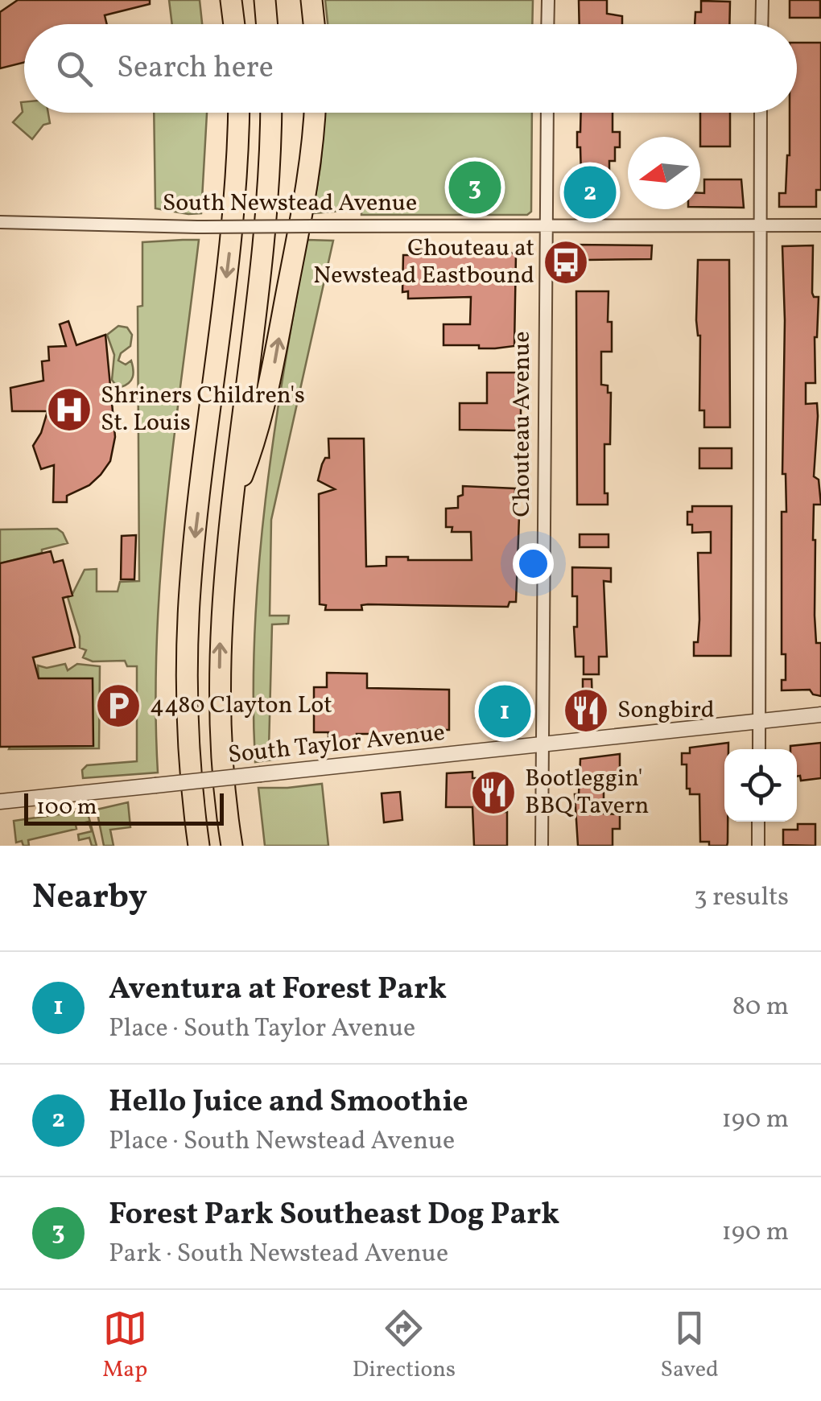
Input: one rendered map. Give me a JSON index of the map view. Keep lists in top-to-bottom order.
{
  "streets": {
    "street": ["South Newstead Avenue", "Chouteau Avenue", "South Taylor Avenue"]
  },
  "crossings": [
    ["South Newstead Avenue", "Chouteau Avenue"],
    ["Chouteau Avenue", "South Taylor Avenue"]
  ],
  "places": {
    "bus stop": ["Chouteau at Newstead Eastbound"],
    "hospital": ["Shriners Children's St. Louis"],
    "parking": ["4480 Clayton Lot"],
    "restaurant": ["Songbird", "Bootleggin' BBQ Tavern"]
  },
  "scale_bar": "100 m",
  "north": "left",
  "page": {
    "search": "Search here",
    "pins": ["3", "2", "1"],
    "scale": "100 m",
    "heading": ["Nearby", "3 results"],
    "list": [
      {
        "mark": "1",
        "name": "Aventura at Forest Park",
        "note": "Place · South Taylor Avenue",
        "value": "80 m"
      },
      {
        "mark": "2",
        "name": "Hello Juice and Smoothie",
        "note": "Place · South Newstead Avenue",
        "value": "190 m"
      },
      {
        "mark": "3",
        "name": "Forest Park Southeast Dog Park",
        "note": "Park · South Newstead Avenue",
        "value": "190 m"
      }
    ],
    "nav": ["Map", "Directions", "Saved"]
  }
}
